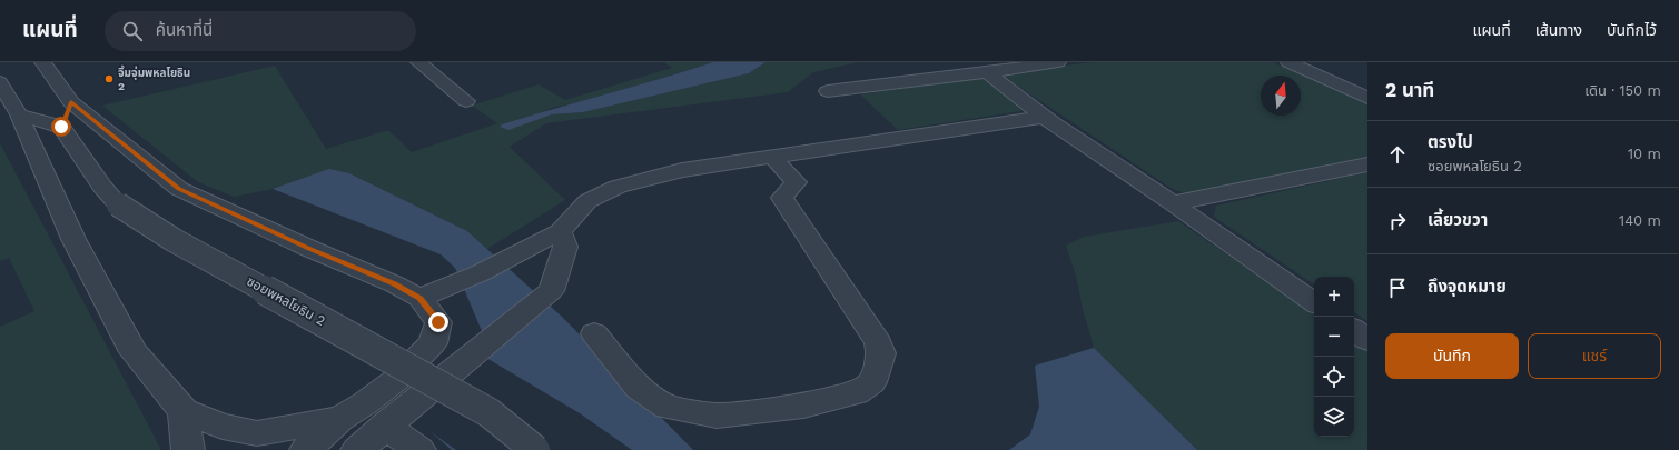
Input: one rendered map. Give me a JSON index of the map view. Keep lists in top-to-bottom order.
{
  "streets": {
    "street": ["ซอยพหลโยธิน 2"]
  },
  "places": ["จิ้มจุ่มพหลโยธิน 2"],
  "north": "top",
  "page": {
    "header": "แผนที่",
    "search": "ค้นหาที่นี่",
    "nav": ["แผนที่", "เส้นทาง", "บันทึกไว้"],
    "heading": ["2 นาที", "เดิน · 150 m"],
    "list": [
      ["ตรงไป", "ซอยพหลโยธิน 2", "10 m"],
      ["เลี้ยวขวา", "140 m"],
      "ถึงจุดหมาย"
    ],
    "map_buttons": ["+", "−"],
    "buttons": ["บันทึก", "แชร์"]
  }
}
